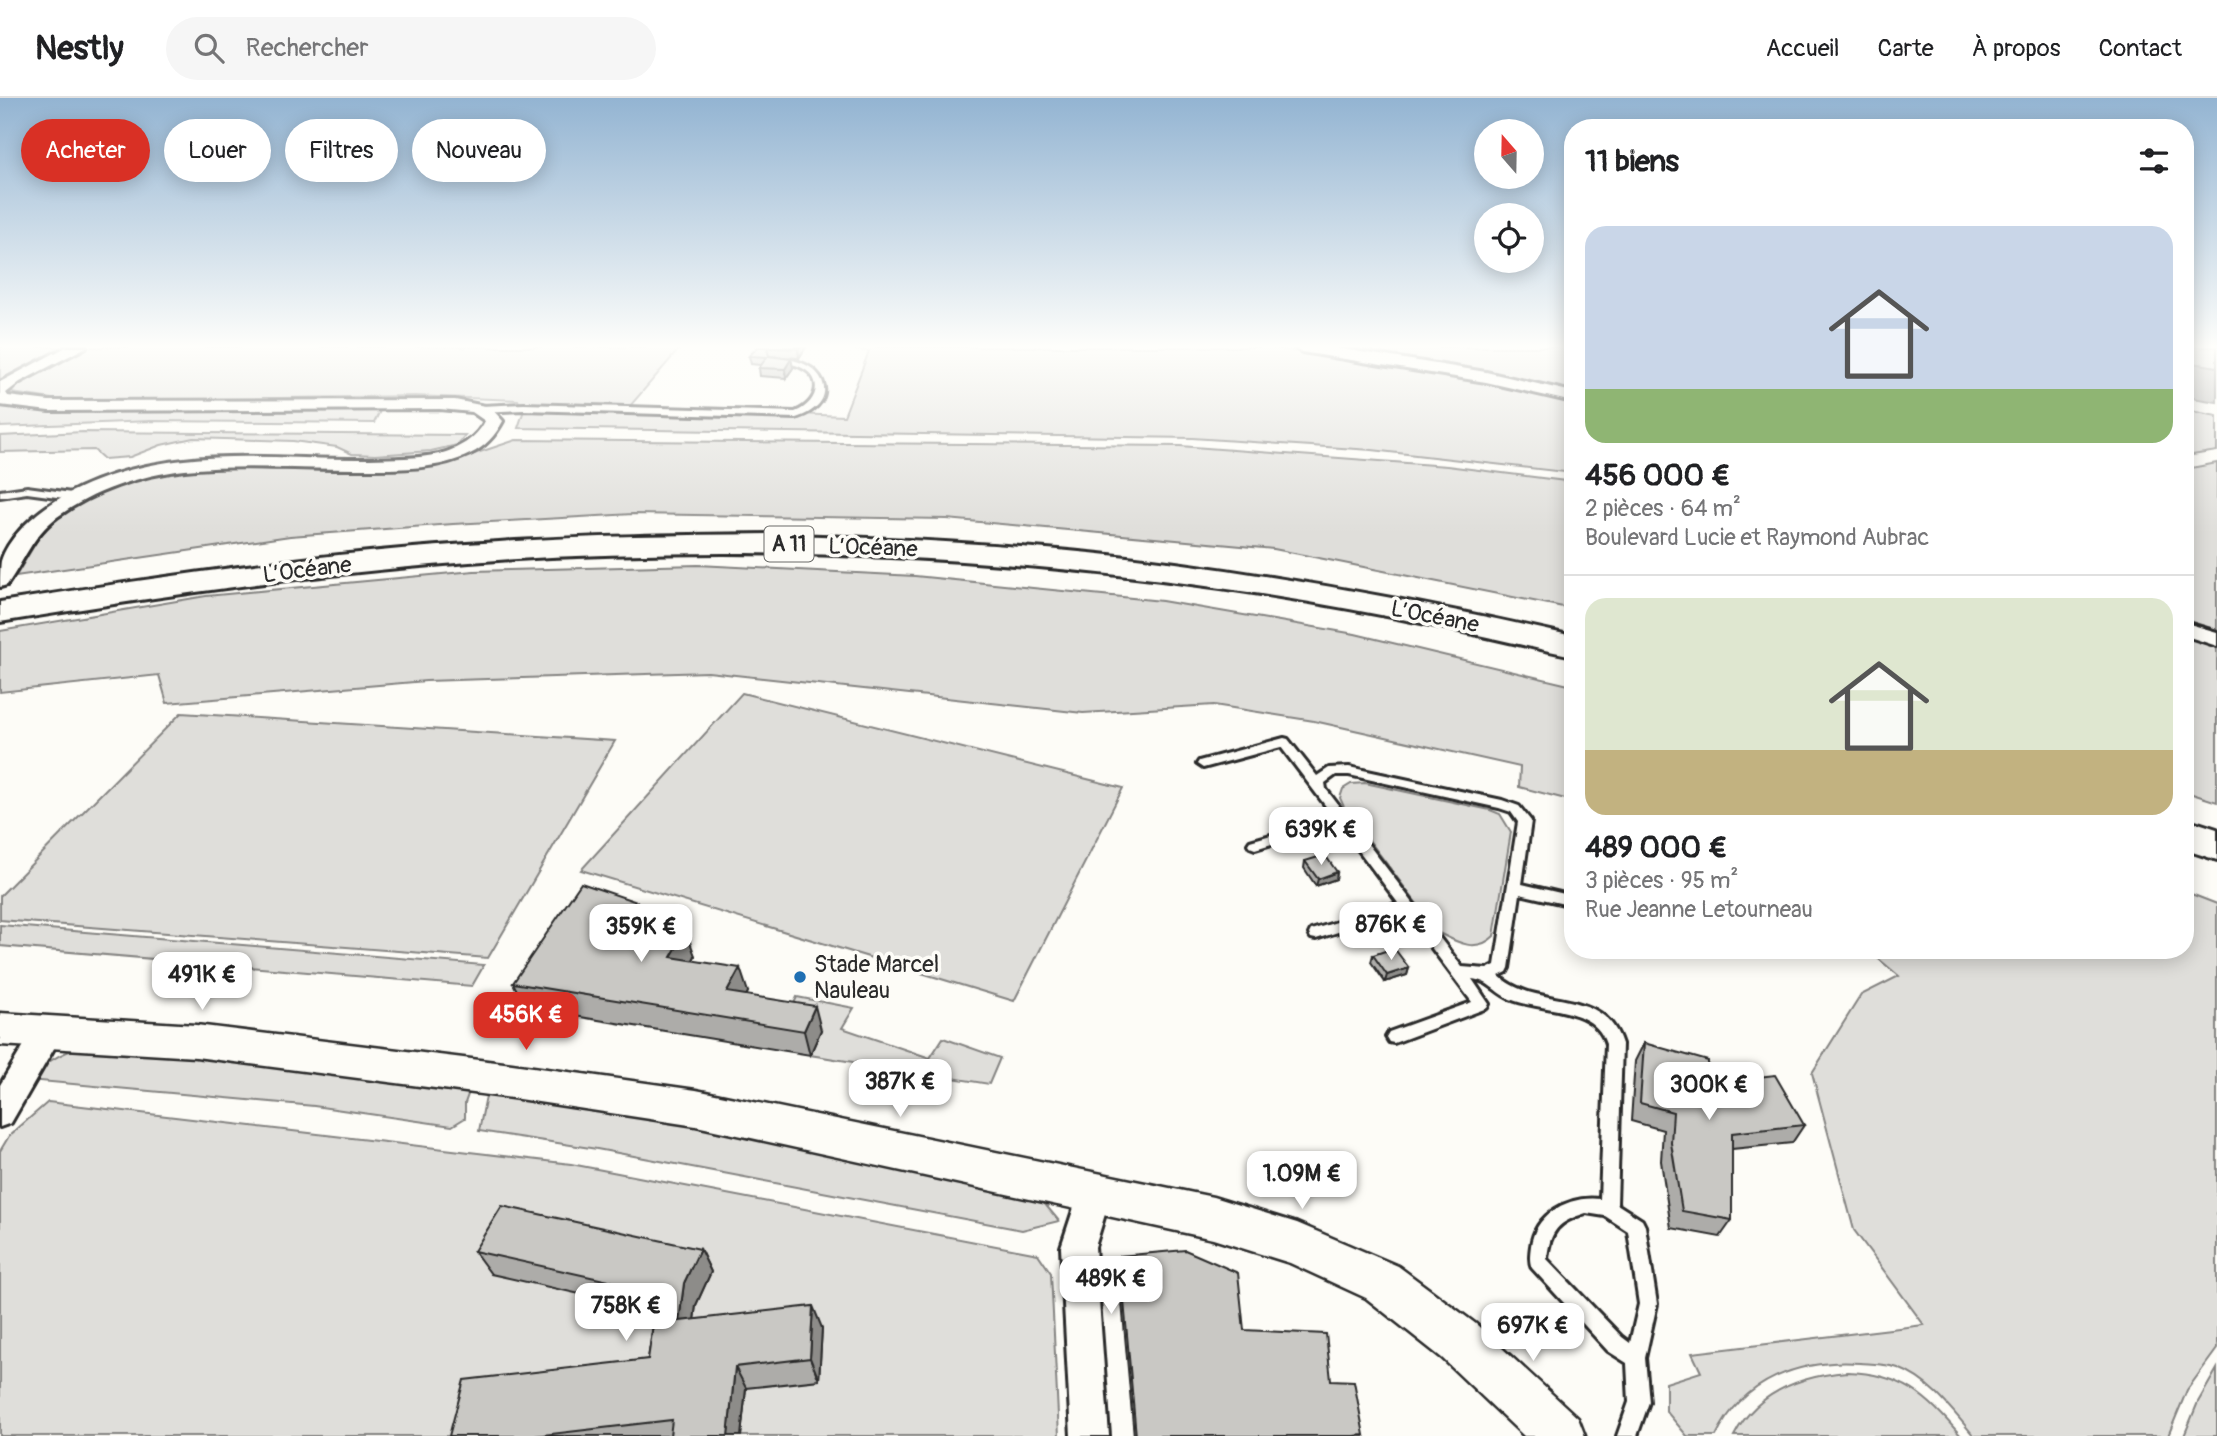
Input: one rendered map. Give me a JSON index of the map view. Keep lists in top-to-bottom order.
{
  "streets": {
    "highway": ["A 11", "L’Océane"]
  },
  "places": ["Stade Marcel Nauleau"],
  "north": "top",
  "page": {
    "header": "Nestly",
    "search": "Rechercher",
    "nav": [
      "Accueil",
      "Carte",
      "À propos",
      "Contact"
    ],
    "chip": [
      "Acheter",
      "Louer",
      "Filtres",
      "Nouveau"
    ],
    "heading": "11 biens",
    "list": [
      {
        "name": "456 000 €",
        "note": "2 pièces · 64 m² · Boulevard Lucie et Raymond Aubrac"
      },
      {
        "name": "489 000 €",
        "note": "3 pièces · 95 m² · Rue Jeanne Letourneau"
      }
    ],
    "price": [
      "639K €",
      "876K €",
      "359K €",
      "491K €",
      "456K €",
      "387K €",
      "300K €",
      "1.09M €",
      "489K €",
      "758K €",
      "697K €"
    ]
  }
}
